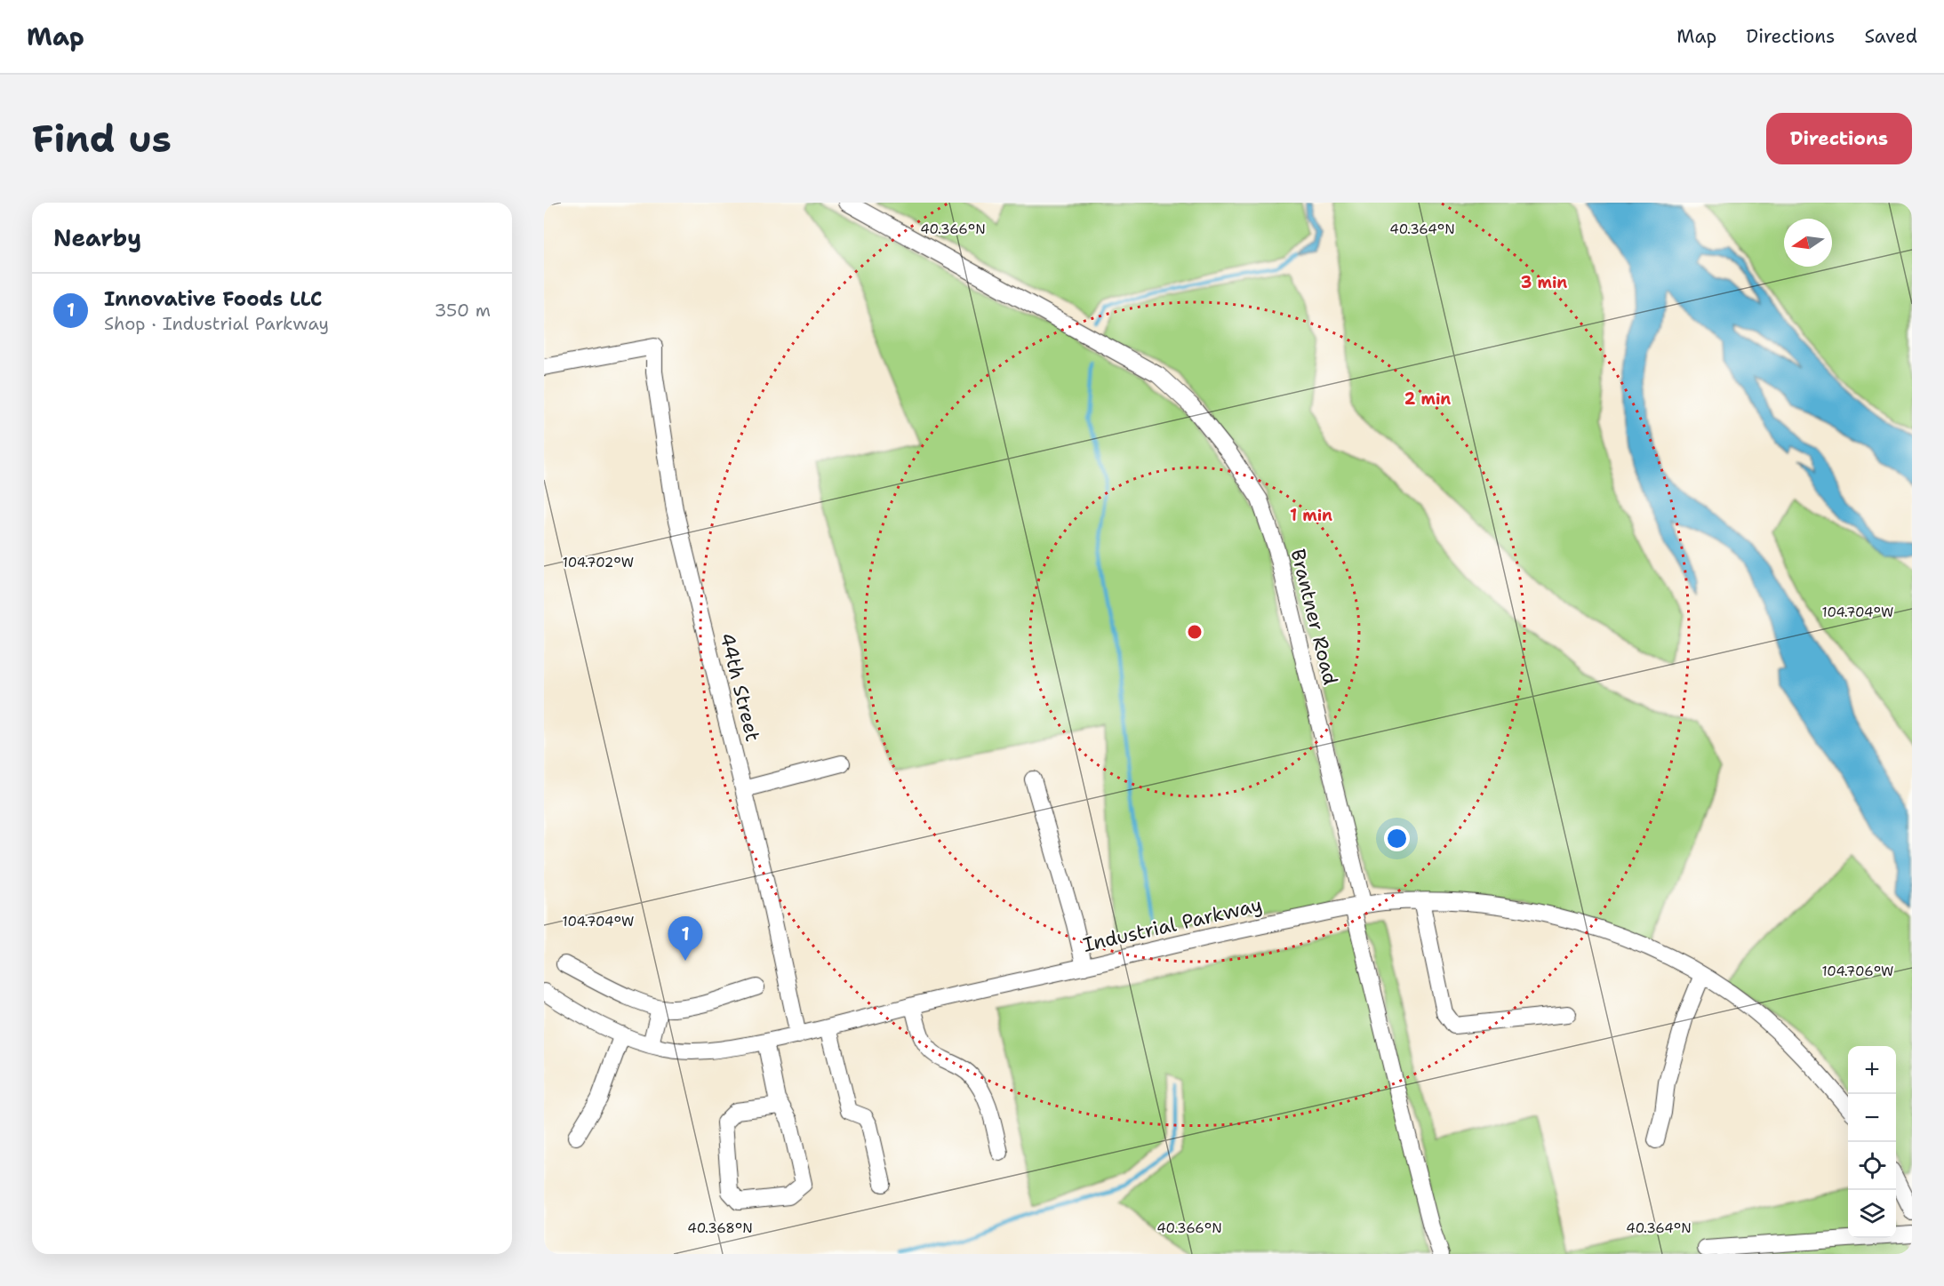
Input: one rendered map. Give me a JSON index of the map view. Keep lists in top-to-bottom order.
{
  "streets": {
    "street": ["Brantner Road", "44th Street", "Industrial Parkway"]
  },
  "crossings": [
    ["Brantner Road", "Industrial Parkway"],
    ["44th Street", "Industrial Parkway"]
  ],
  "north": "left",
  "page": {
    "header": "Map",
    "nav": ["Map", "Directions", "Saved"],
    "buttons": "Directions",
    "title": "Find us",
    "heading": "Nearby",
    "list": [
      {
        "mark": "1",
        "name": "Innovative Foods LLC",
        "note": "Shop · Industrial Parkway",
        "value": "350 m"
      }
    ],
    "pins": "1",
    "map_buttons": ["+", "−"]
  },
  "coordinates": [
    "40.366°N",
    "40.364°N",
    "104.702°W",
    "104.704°W",
    "104.706°W",
    "40.368°N"
  ],
  "rings": ["3 min", "2 min", "1 min"]
}
